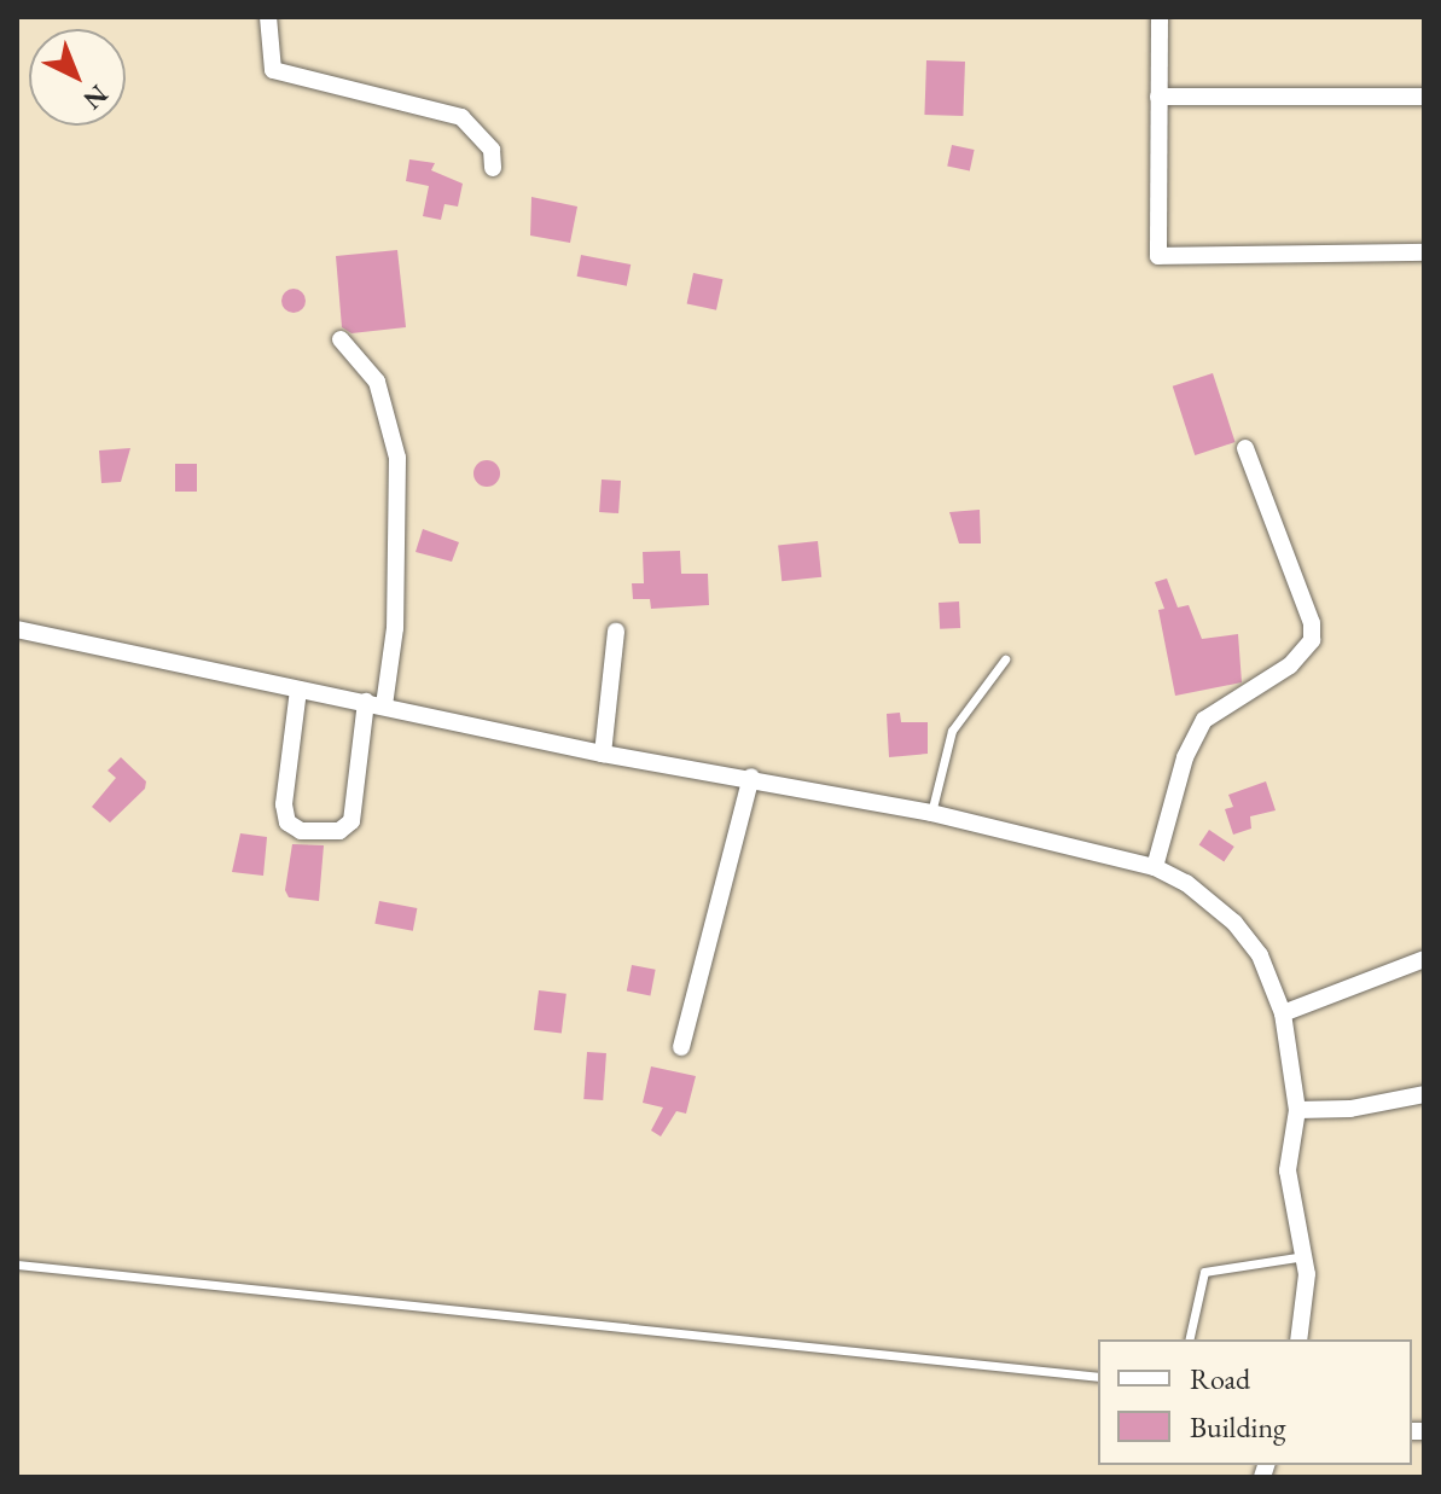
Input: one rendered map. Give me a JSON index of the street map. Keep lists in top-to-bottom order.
{
  "legend": ["Road", "Building"],
  "north": "bottom right"
}
